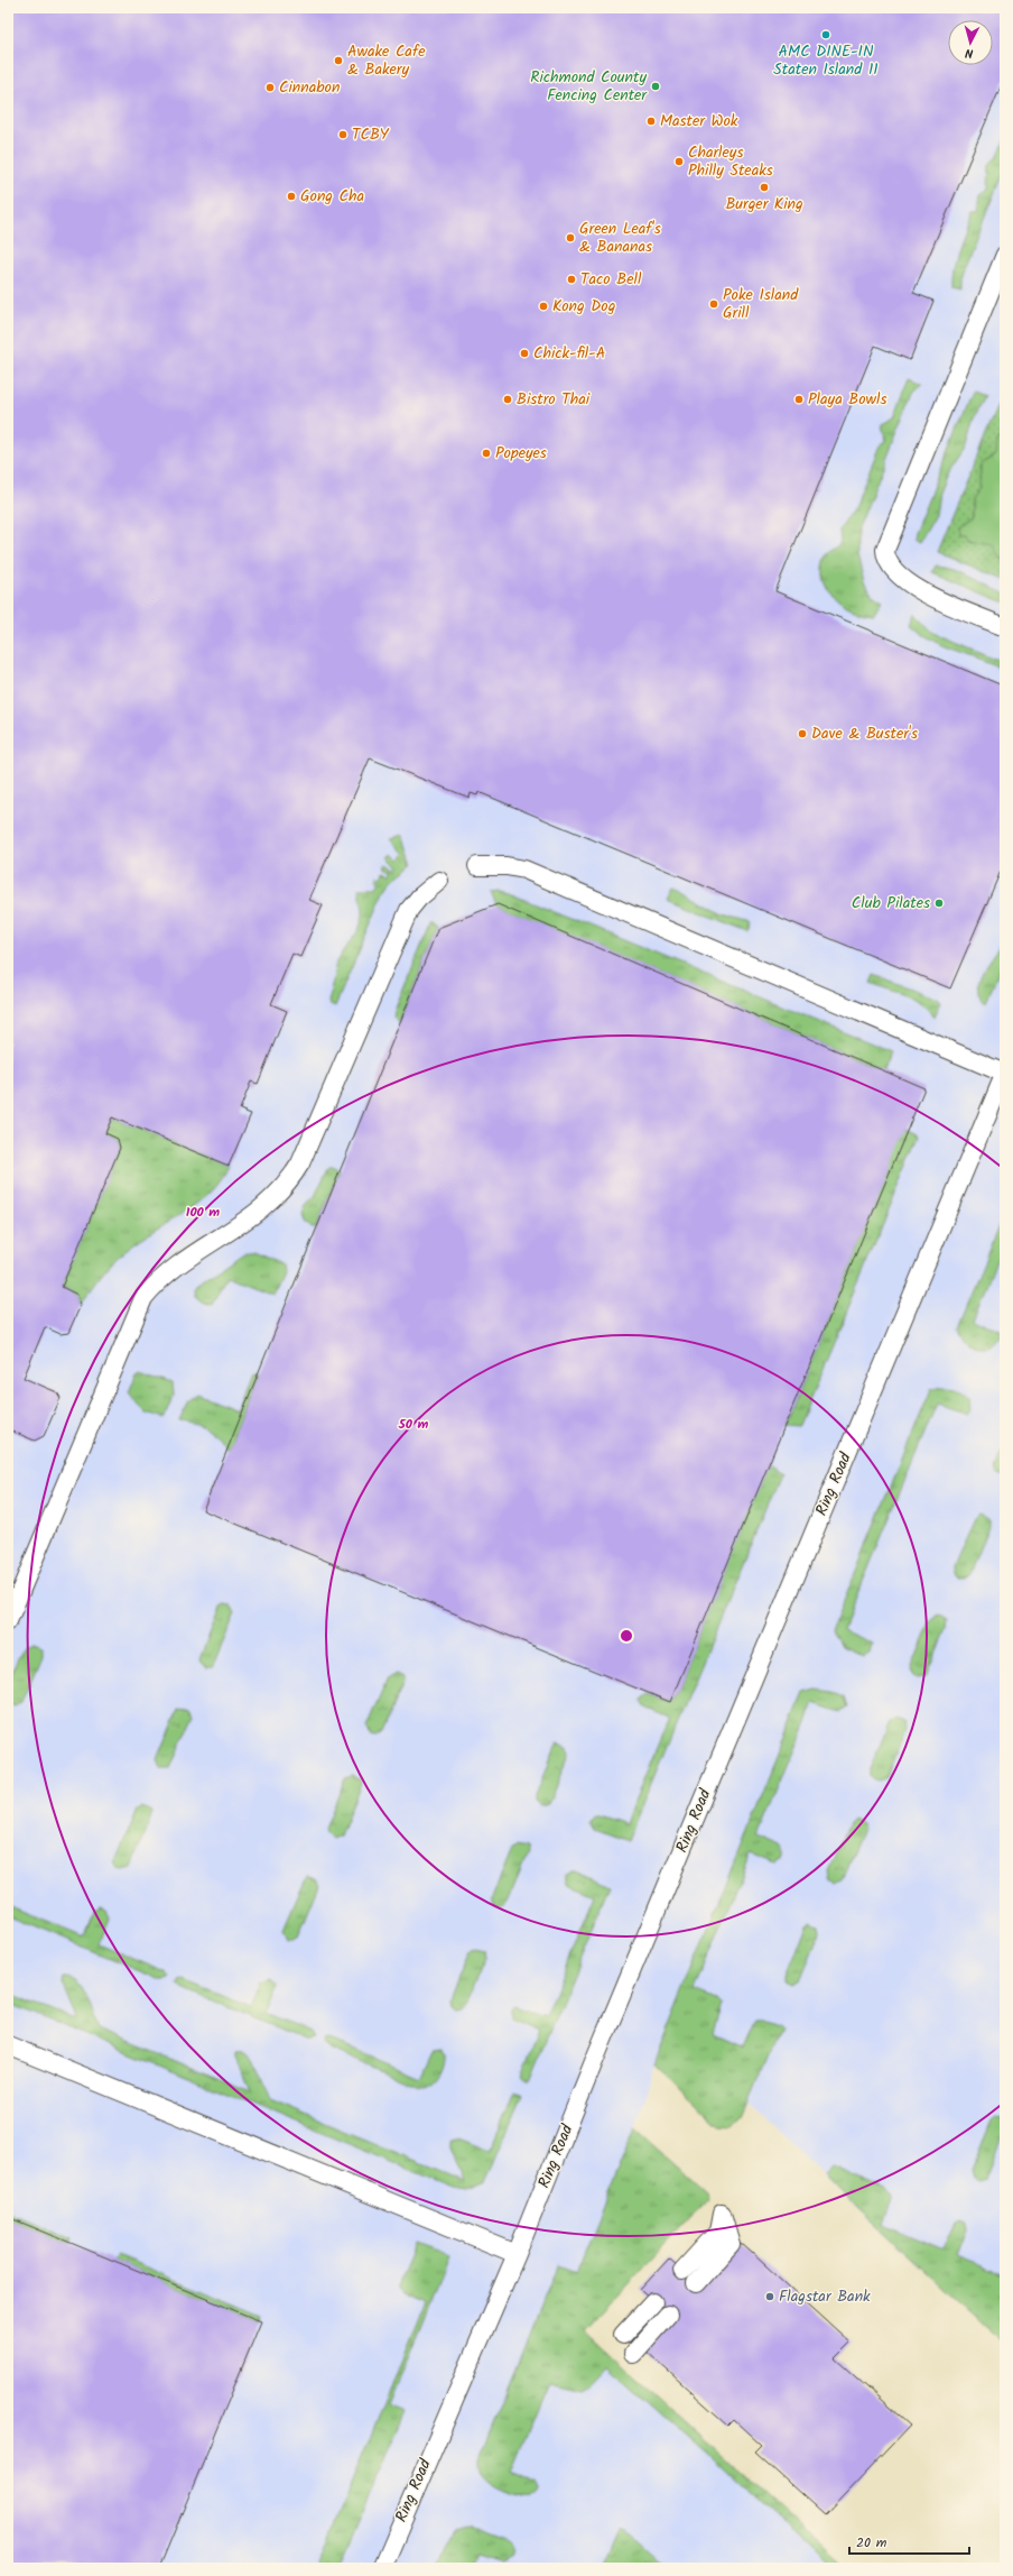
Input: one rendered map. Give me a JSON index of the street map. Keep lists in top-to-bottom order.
{
  "streets": {
    "lane": ["Ring Road"]
  },
  "places": [
    "AMC DINE-IN Staten Island 11",
    "Awake Cafe & Bakery",
    "Richmond County Fencing Center",
    "Cinnabon",
    "Master Wok",
    "TCBY",
    "Charleys Philly Steaks",
    "Burger King",
    "Gong Cha",
    "Green Leaf's & Bananas",
    "Taco Bell",
    "Poke Island Grill",
    "Kong Dog",
    "Chick-fil-A",
    "Bistro Thai",
    "Playa Bowls",
    "Popeyes",
    "Dave & Buster's",
    "Club Pilates",
    "Flagstar Bank"
  ],
  "scale_bar": "20 m",
  "north": "bottom",
  "rings": ["100 m", "50 m"]
}
